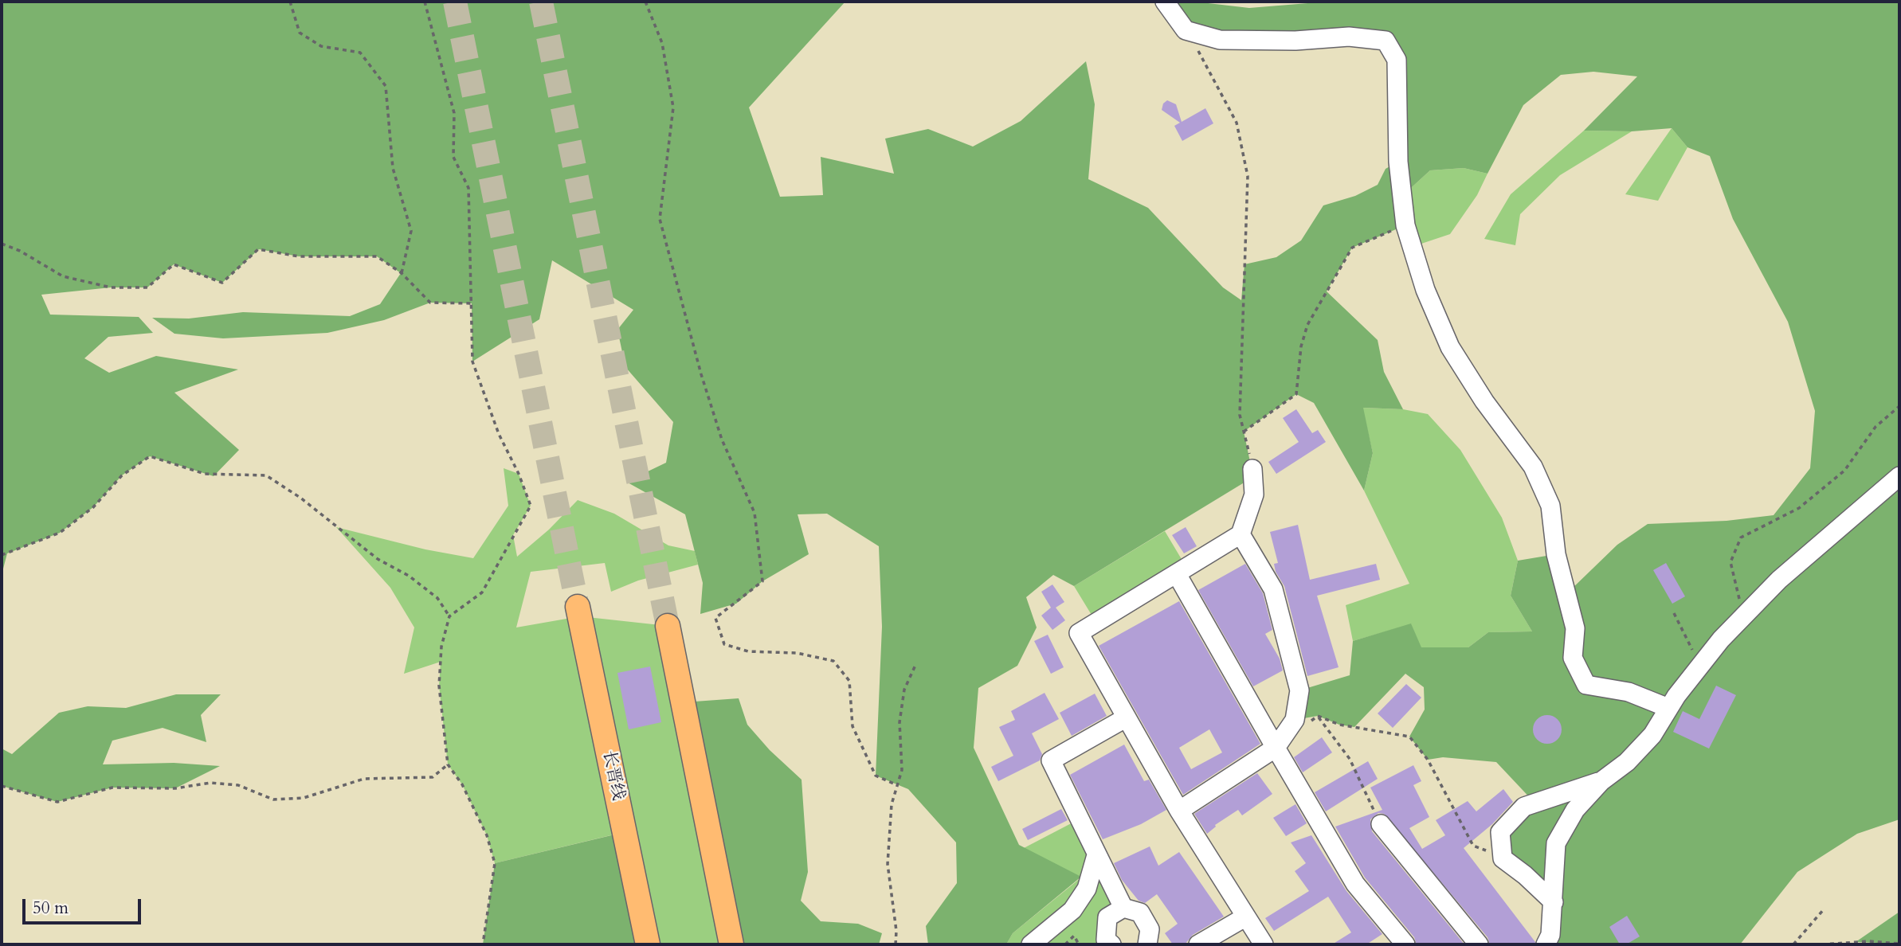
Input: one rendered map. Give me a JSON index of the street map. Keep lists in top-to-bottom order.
{
  "streets": {
    "main road": ["长晋线"]
  },
  "scale_bar": "50 m"
}
